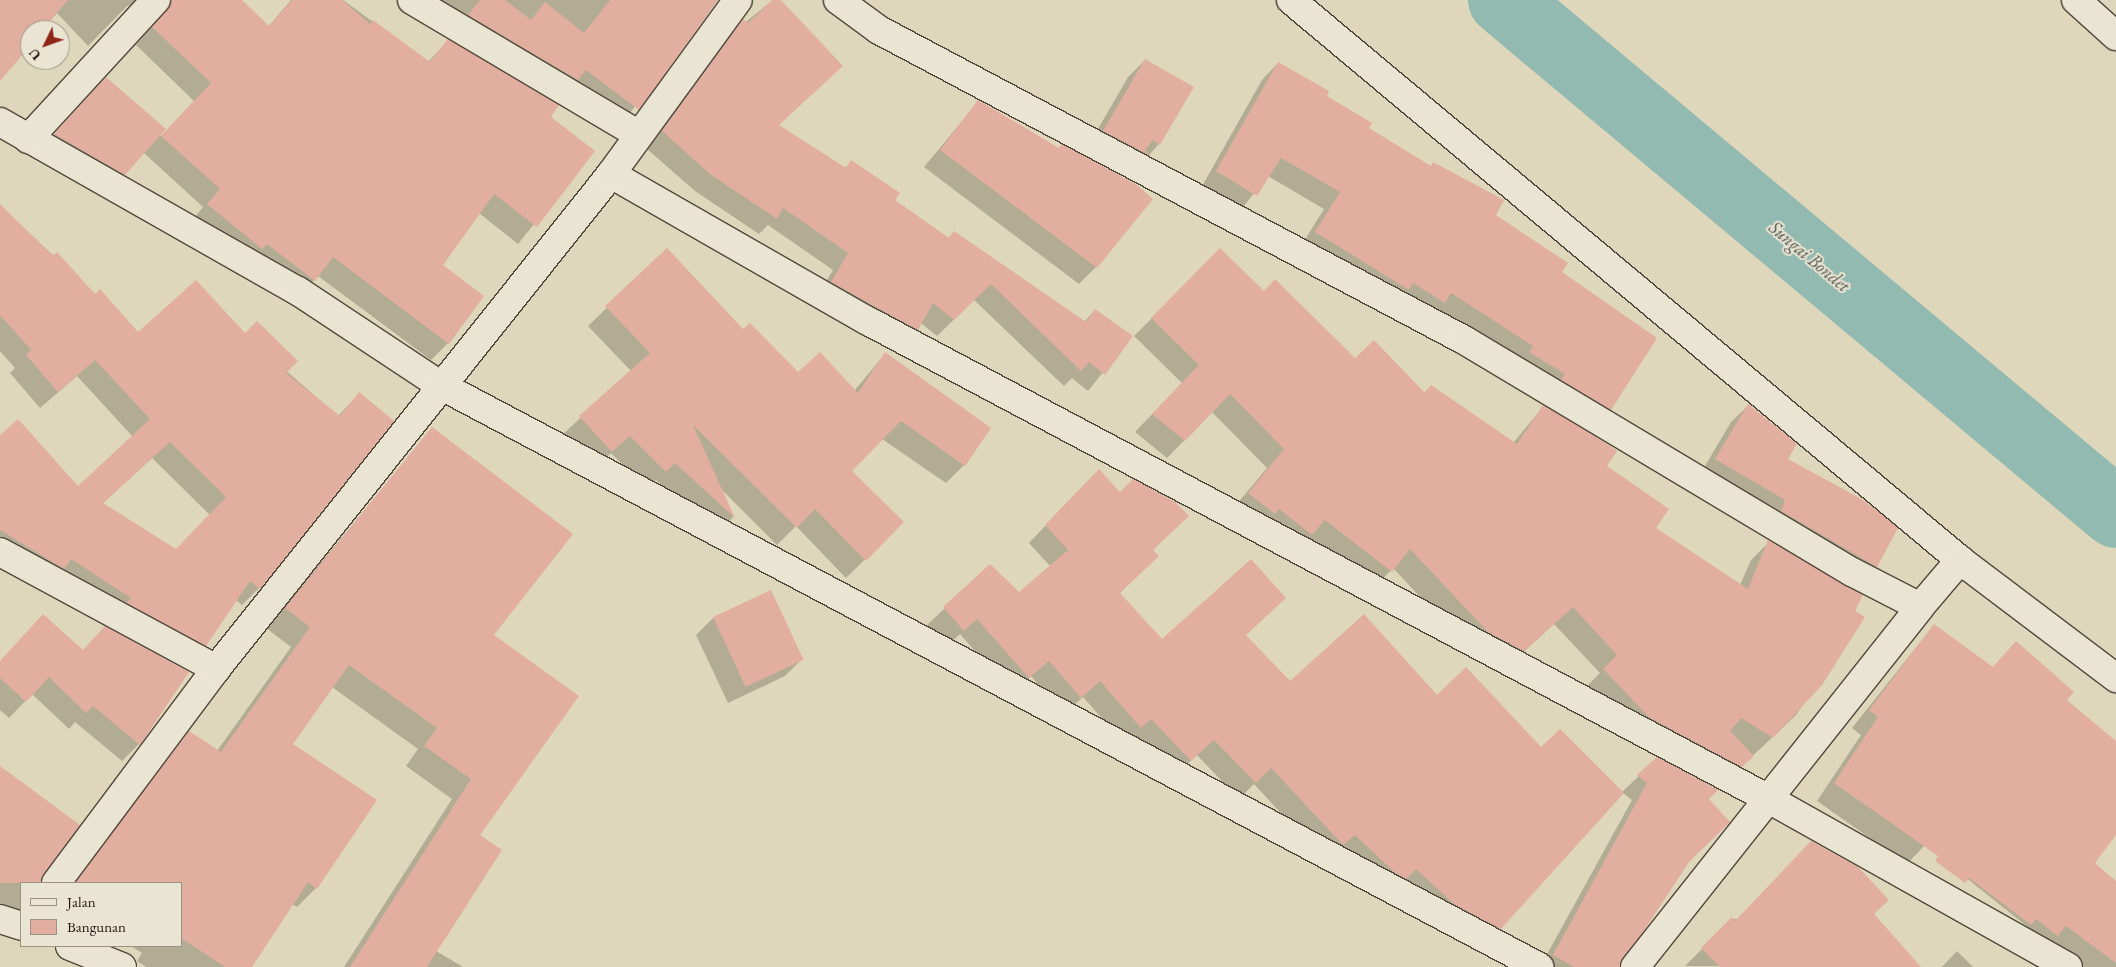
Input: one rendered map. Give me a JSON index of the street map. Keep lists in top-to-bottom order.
{
  "water": ["Sungai Bondet"],
  "legend": ["Jalan", "Bangunan"],
  "north": "bottom left"
}
